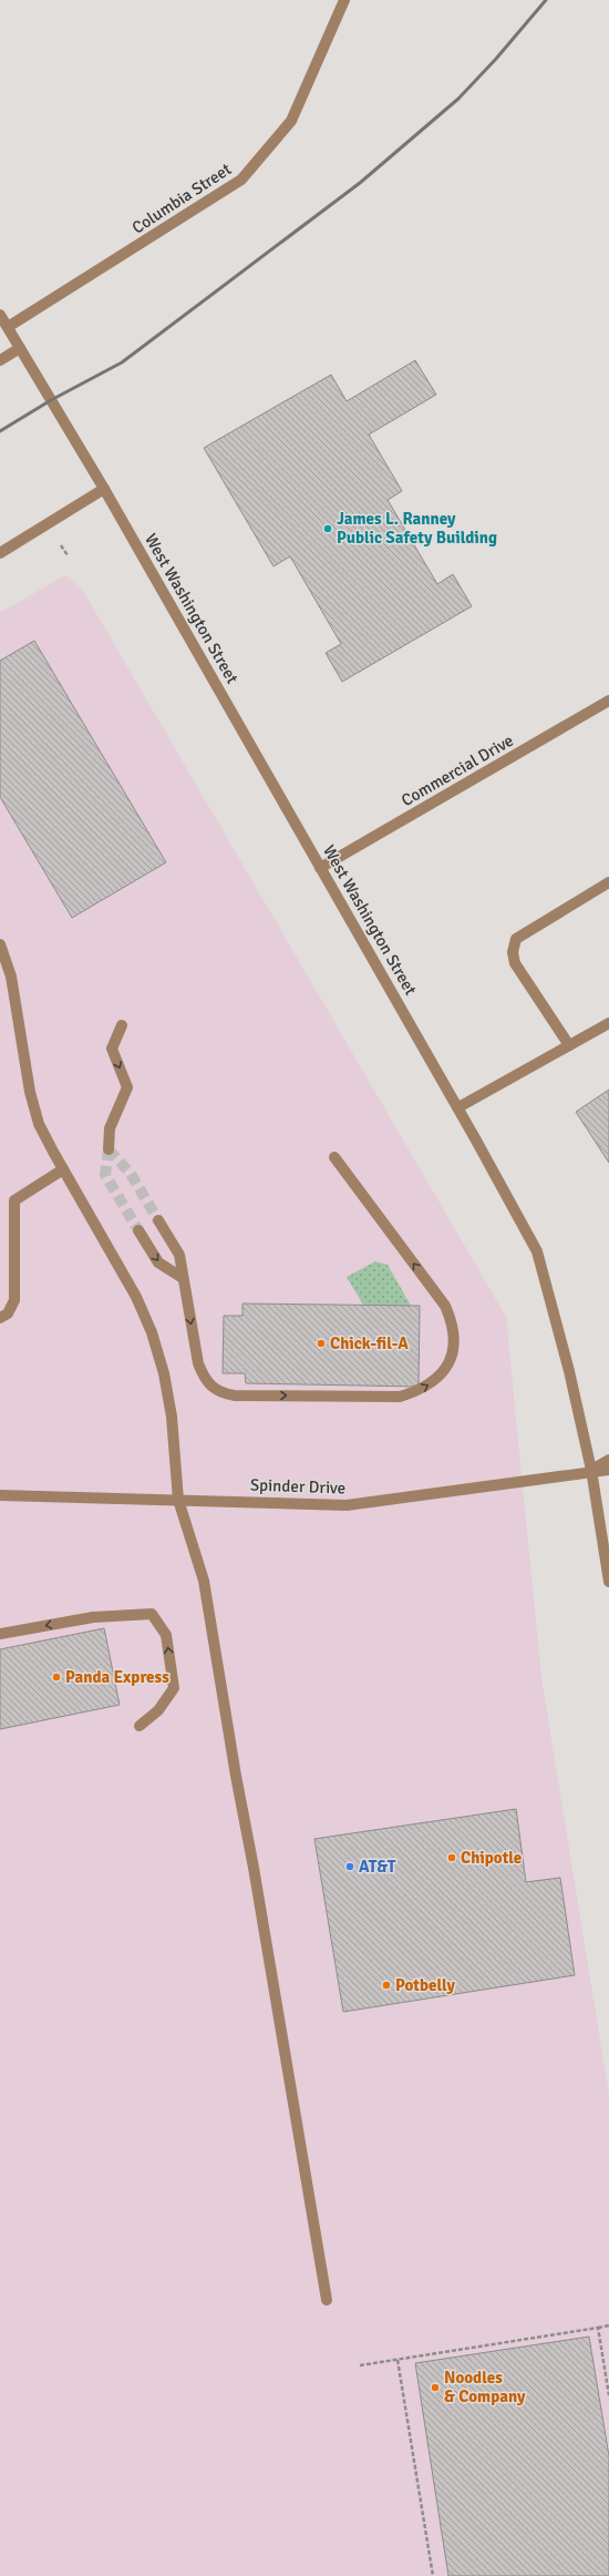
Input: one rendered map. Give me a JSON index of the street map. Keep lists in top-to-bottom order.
{
  "streets": {
    "street": [
      "Columbia Street",
      "West Washington Street",
      "Commercial Drive",
      "Spinder Drive"
    ]
  },
  "crossings": [
    ["Columbia Street", "West Washington Street"],
    ["West Washington Street", "Commercial Drive"],
    ["West Washington Street", "Spinder Drive"]
  ],
  "places": [
    "James L. Ranney Public Safety Building",
    "Chick-fil-A",
    "Panda Express",
    "Chipotle",
    "AT&T",
    "Potbelly",
    "Noodles & Company"
  ]
}
